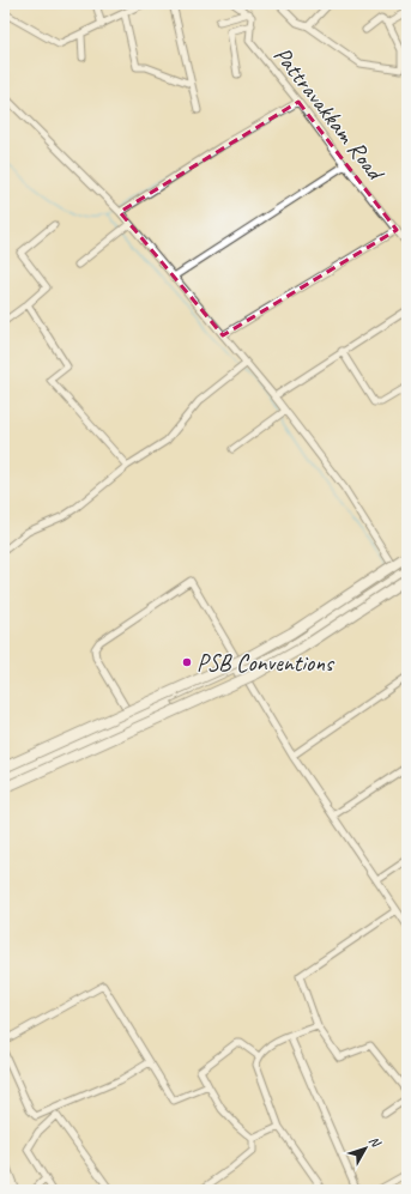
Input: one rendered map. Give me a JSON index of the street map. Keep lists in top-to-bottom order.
{
  "streets": {
    "street": ["Pattravakkam Road"]
  },
  "places": ["PSB Conventions"],
  "north": "top right"
}
